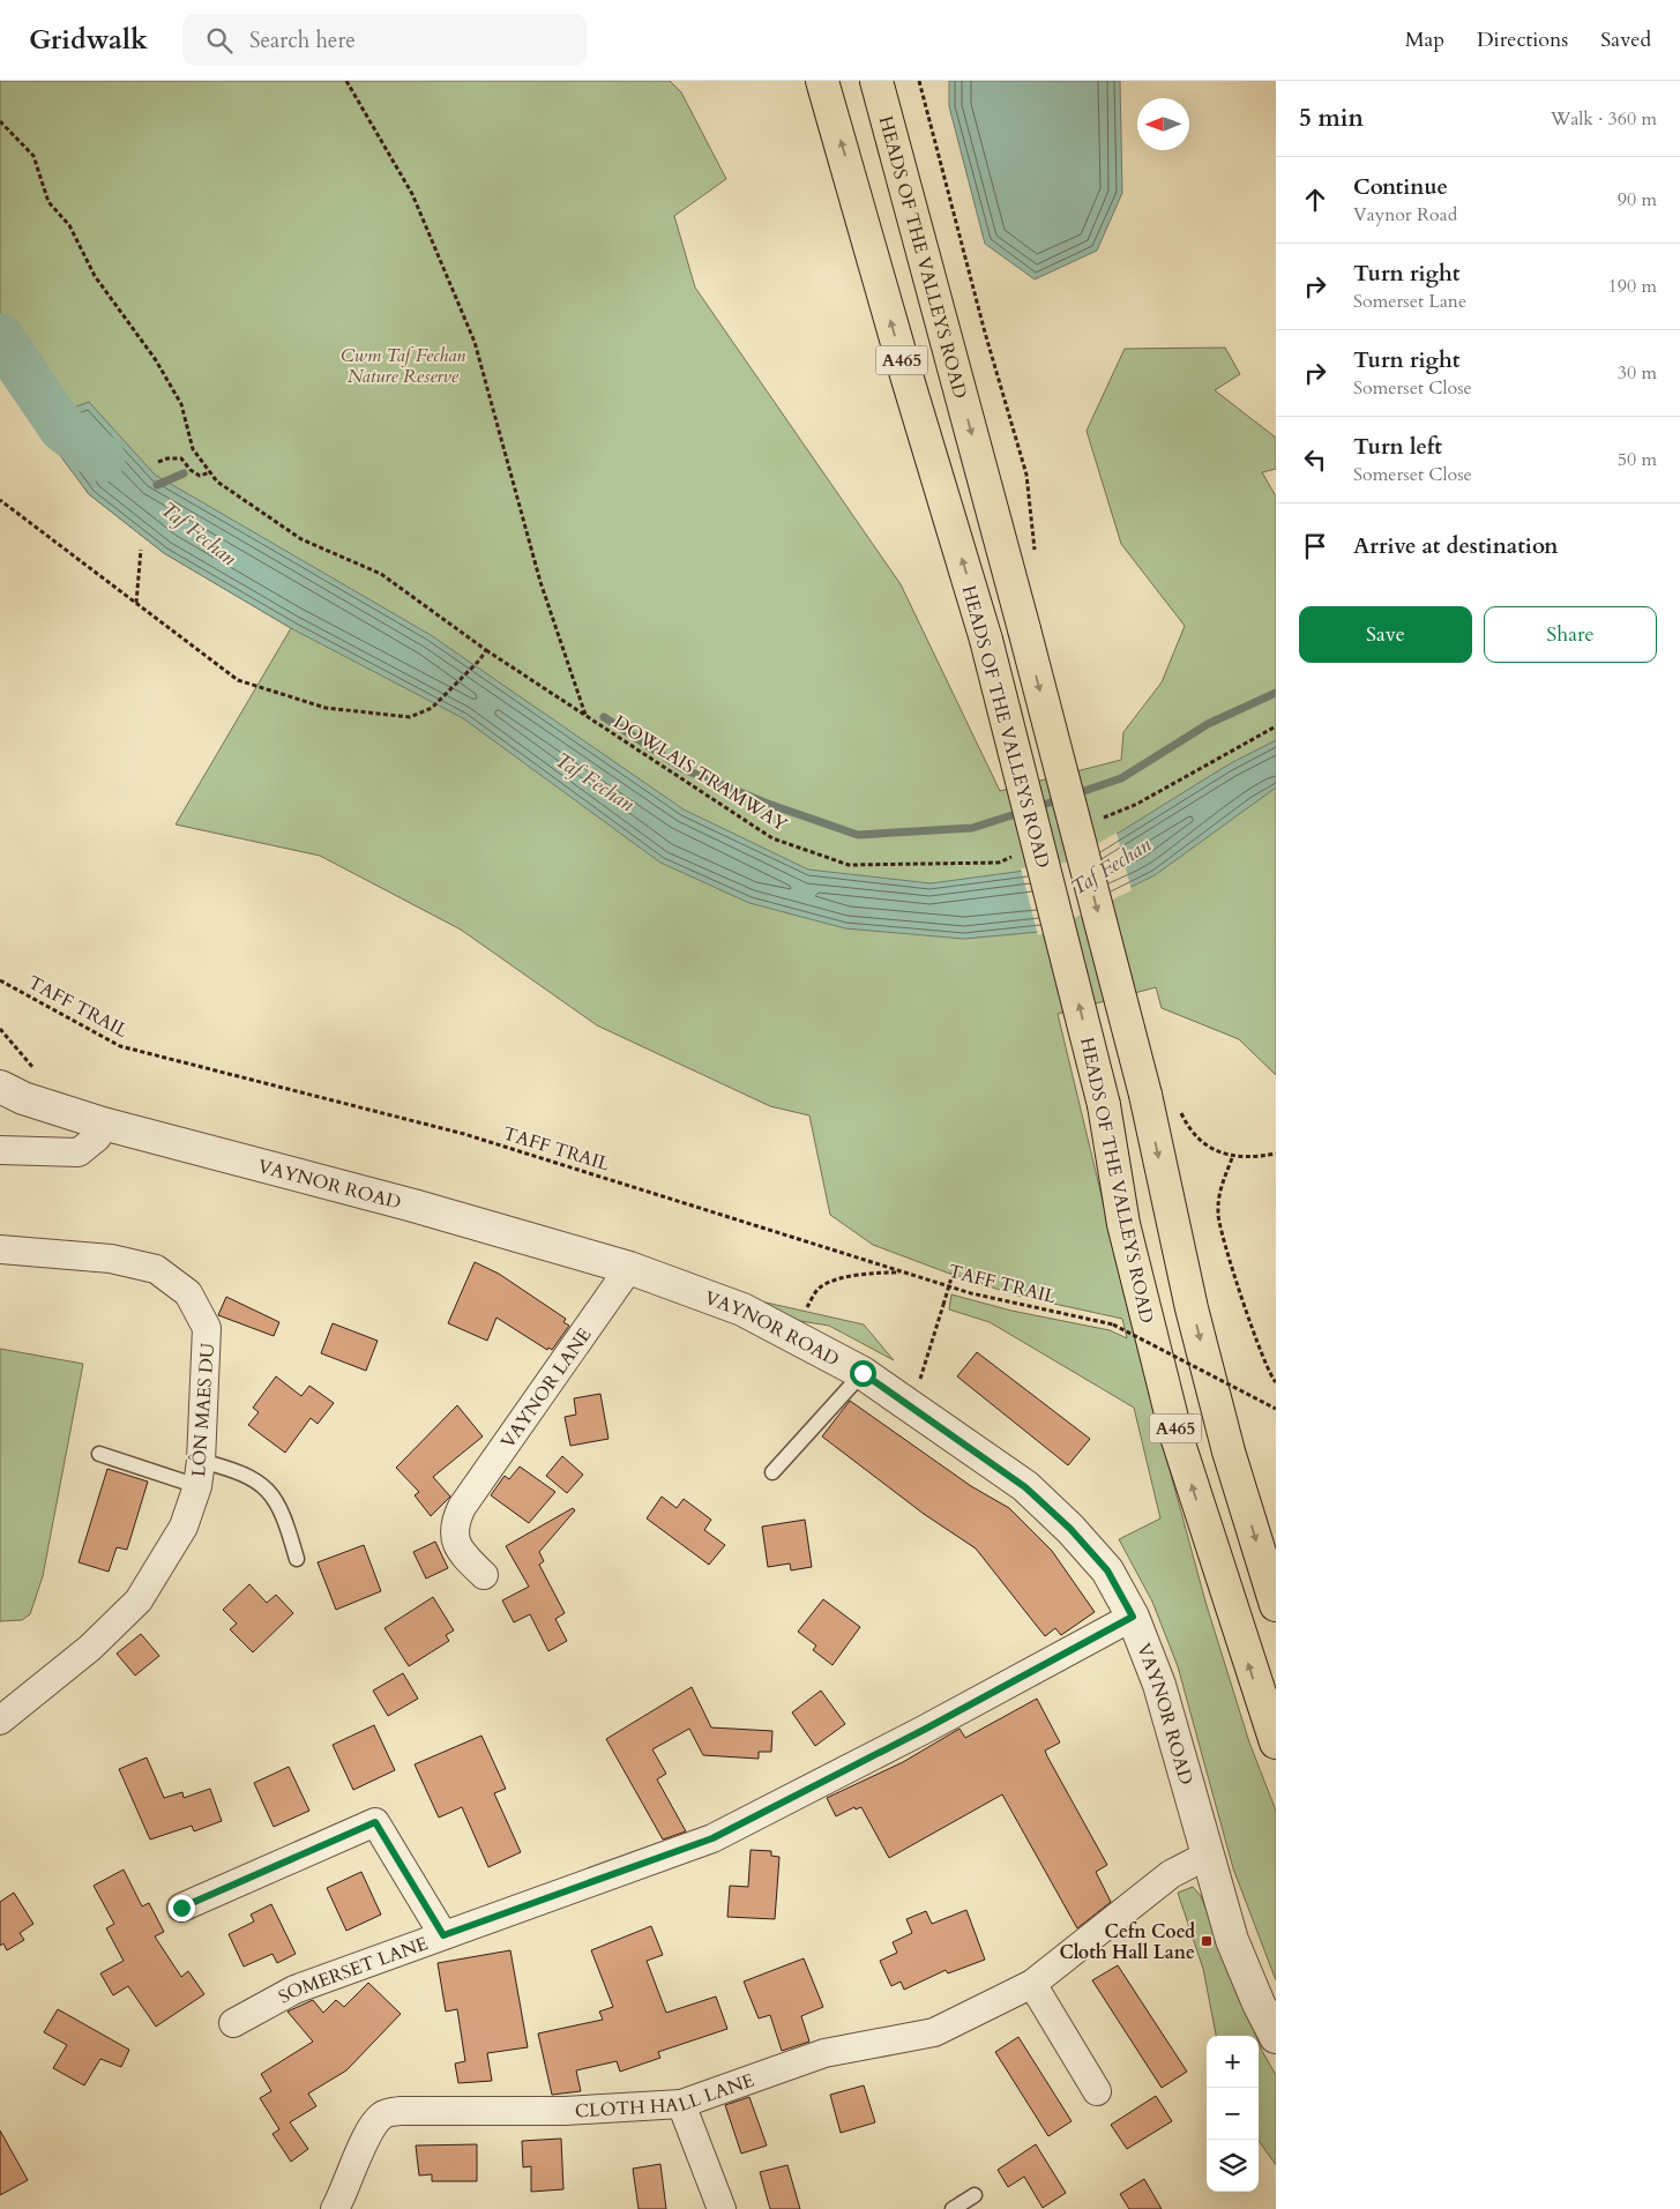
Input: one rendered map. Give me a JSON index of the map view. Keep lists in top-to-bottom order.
{
  "streets": {
    "highway": ["HEADS OF THE VALLEYS ROAD", "A465"],
    "street": [
      "VAYNOR ROAD",
      "VAYNOR LANE",
      "LÔN MAES DU",
      "SOMERSET LANE",
      "CLOTH HALL LANE"
    ],
    "path": ["DOWLAIS TRAMWAY", "TAFF TRAIL"]
  },
  "crossings": [
    ["VAYNOR ROAD", "VAYNOR LANE"],
    ["VAYNOR ROAD", "SOMERSET LANE"],
    ["VAYNOR ROAD", "CLOTH HALL LANE"]
  ],
  "water": ["Taf Fechan"],
  "parks": ["Cwm Taf Fechan Nature Reserve"],
  "places": {
    "transit": ["Cefn Coed Cloth Hall Lane"]
  },
  "north": "left",
  "page": {
    "header": "Gridwalk",
    "search": "Search here",
    "nav": ["Map", "Directions", "Saved"],
    "heading": ["5 min", "Walk · 360 m"],
    "list": [
      ["Continue", "Vaynor Road", "90 m"],
      ["Turn right", "Somerset Lane", "190 m"],
      ["Turn right", "Somerset Close", "30 m"],
      ["Turn left", "Somerset Close", "50 m"],
      "Arrive at destination"
    ],
    "buttons": ["Save", "Share"],
    "map_buttons": ["+", "−"]
  }
}
